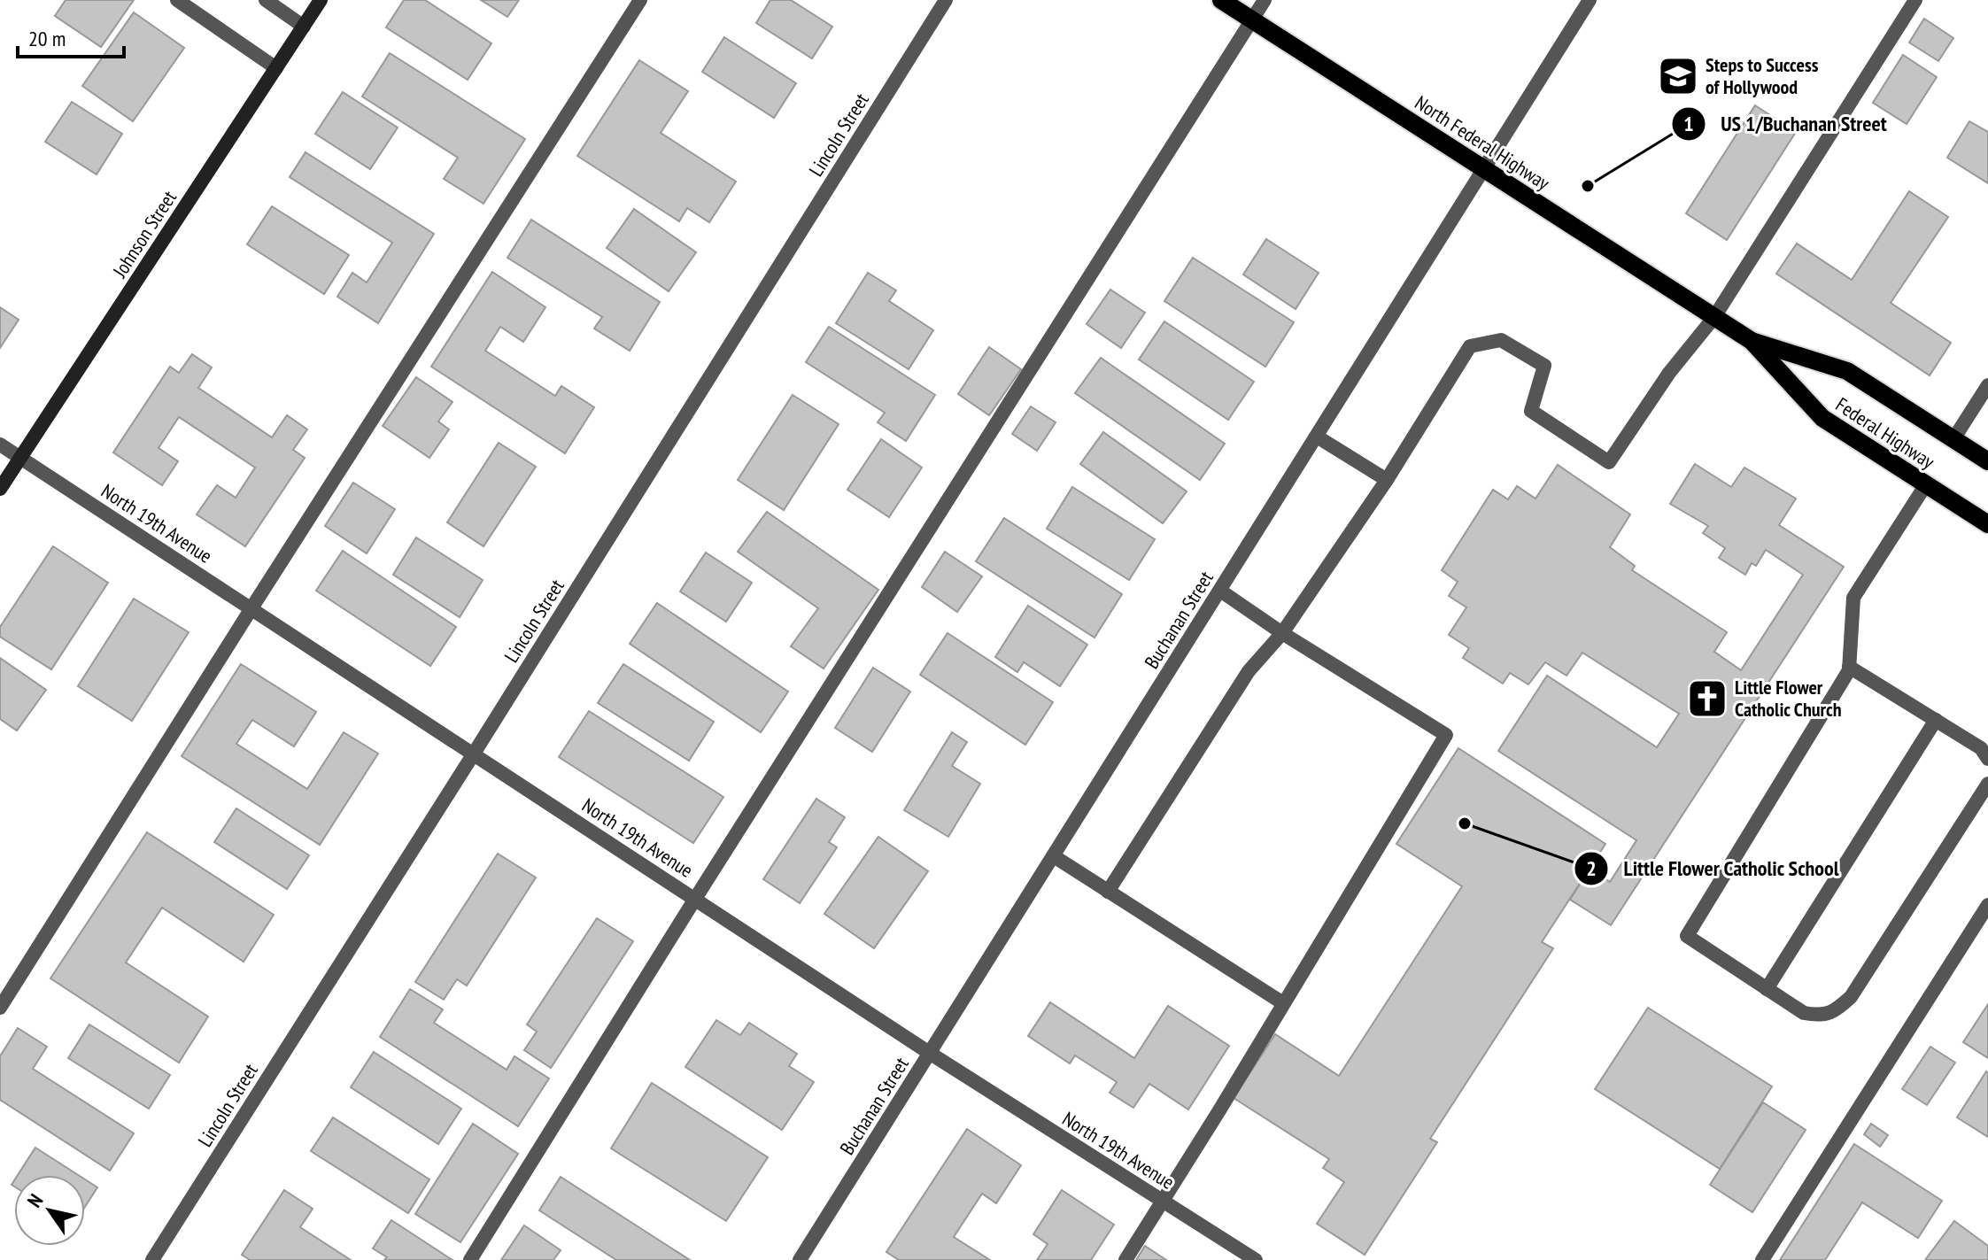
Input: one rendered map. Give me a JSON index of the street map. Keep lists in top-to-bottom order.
{
  "streets": {
    "main road": ["North Federal Highway", "Federal Highway"],
    "street": [
      "Lincoln Street",
      "Johnson Street",
      "North 19th Avenue",
      "Buchanan Street"
    ]
  },
  "crossings": [
    ["Lincoln Street", "North 19th Avenue"],
    ["North Federal Highway", "Federal Highway"],
    ["North Federal Highway", "Buchanan Street"],
    ["Johnson Street", "North 19th Avenue"],
    ["North 19th Avenue", "Buchanan Street"]
  ],
  "places": {
    "school or university": ["Steps to Success of Hollywood"],
    "other": ["US 1/Buchanan Street", "Little Flower Catholic School"],
    "church": ["Little Flower Catholic Church"]
  },
  "scale_bar": "20 m",
  "north": "top left"
}
